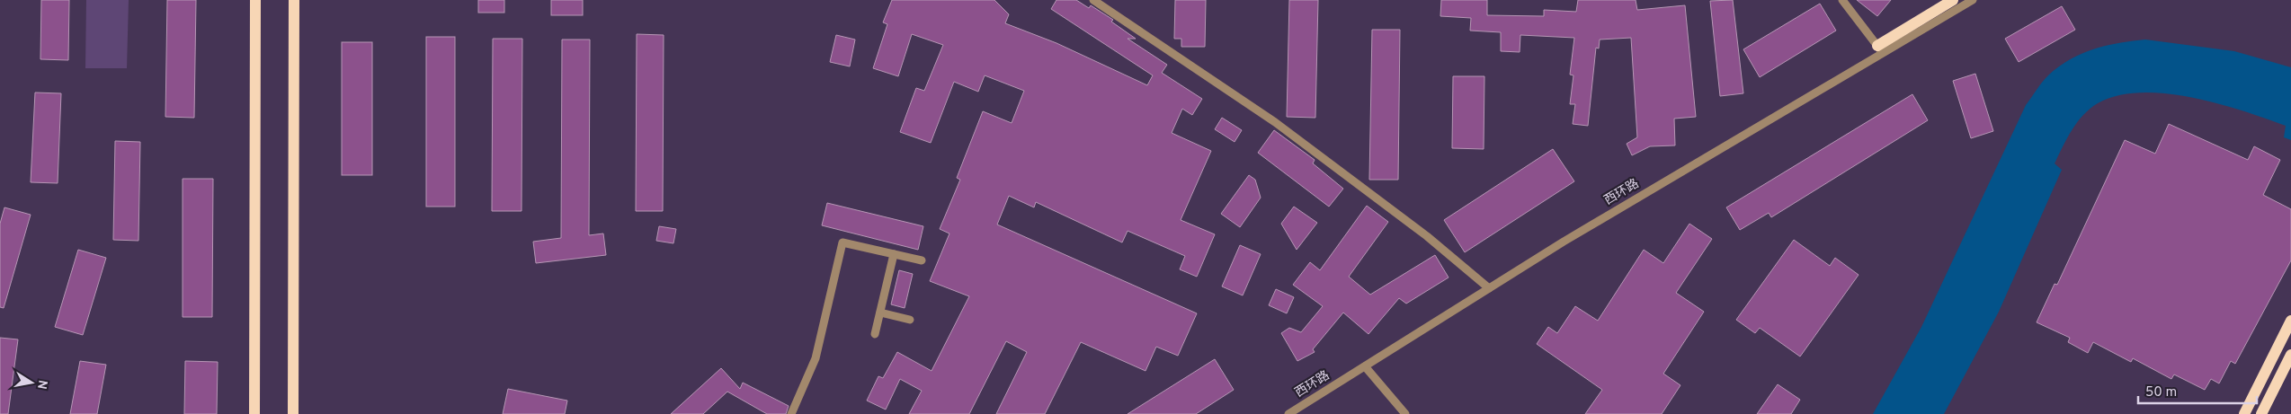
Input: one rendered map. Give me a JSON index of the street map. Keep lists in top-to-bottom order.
{
  "streets": {
    "main road": ["西环路"]
  },
  "scale_bar": "50 m",
  "north": "right"
}
